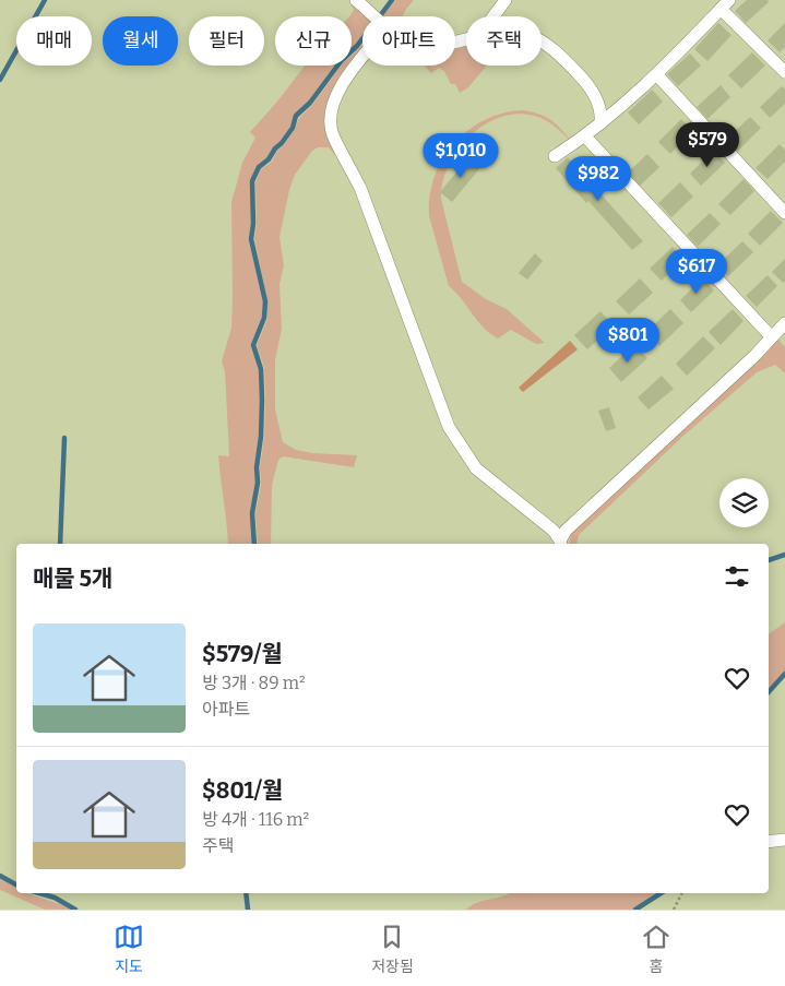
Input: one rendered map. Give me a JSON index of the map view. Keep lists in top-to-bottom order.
{
  "page": {
    "chip": [
      "매매",
      "월세",
      "필터",
      "신규",
      "아파트",
      "주택"
    ],
    "price": [
      "$579",
      "$1,010",
      "$982",
      "$617",
      "$801"
    ],
    "heading": "매물 5개",
    "list": [
      {
        "name": "$579/월",
        "note": "방 3개 · 89 m² · 아파트"
      },
      {
        "name": "$801/월",
        "note": "방 4개 · 116 m² · 주택"
      }
    ],
    "tabs": ["지도", "저장됨", "홈"]
  }
}
